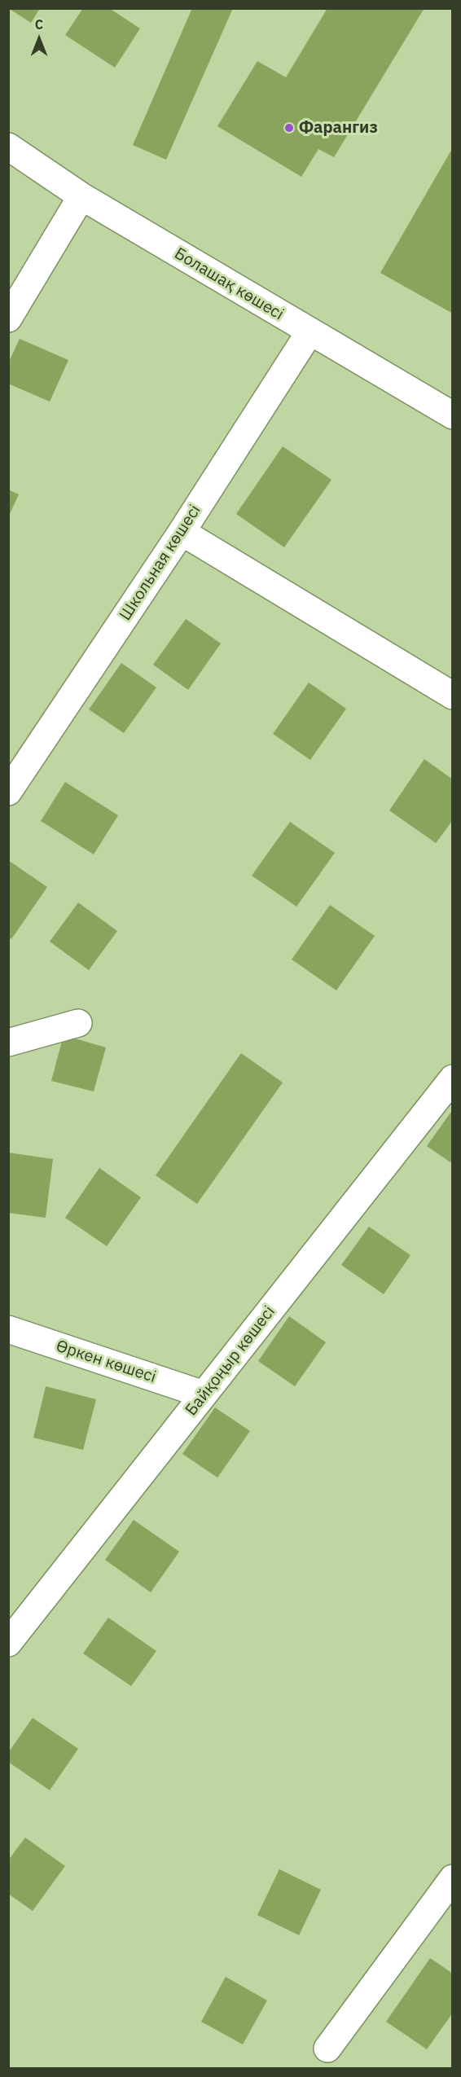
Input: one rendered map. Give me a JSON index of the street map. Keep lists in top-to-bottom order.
{
  "streets": {
    "street": [
      "Болашақ көшесі",
      "Школьная көшесі",
      "Байқоңыр көшесі",
      "Өркен көшесі"
    ]
  },
  "crossings": [
    ["Болашақ көшесі", "Школьная көшесі"],
    ["Байқоңыр көшесі", "Өркен көшесі"]
  ],
  "places": ["Фарангиз"],
  "north": "top"
}
